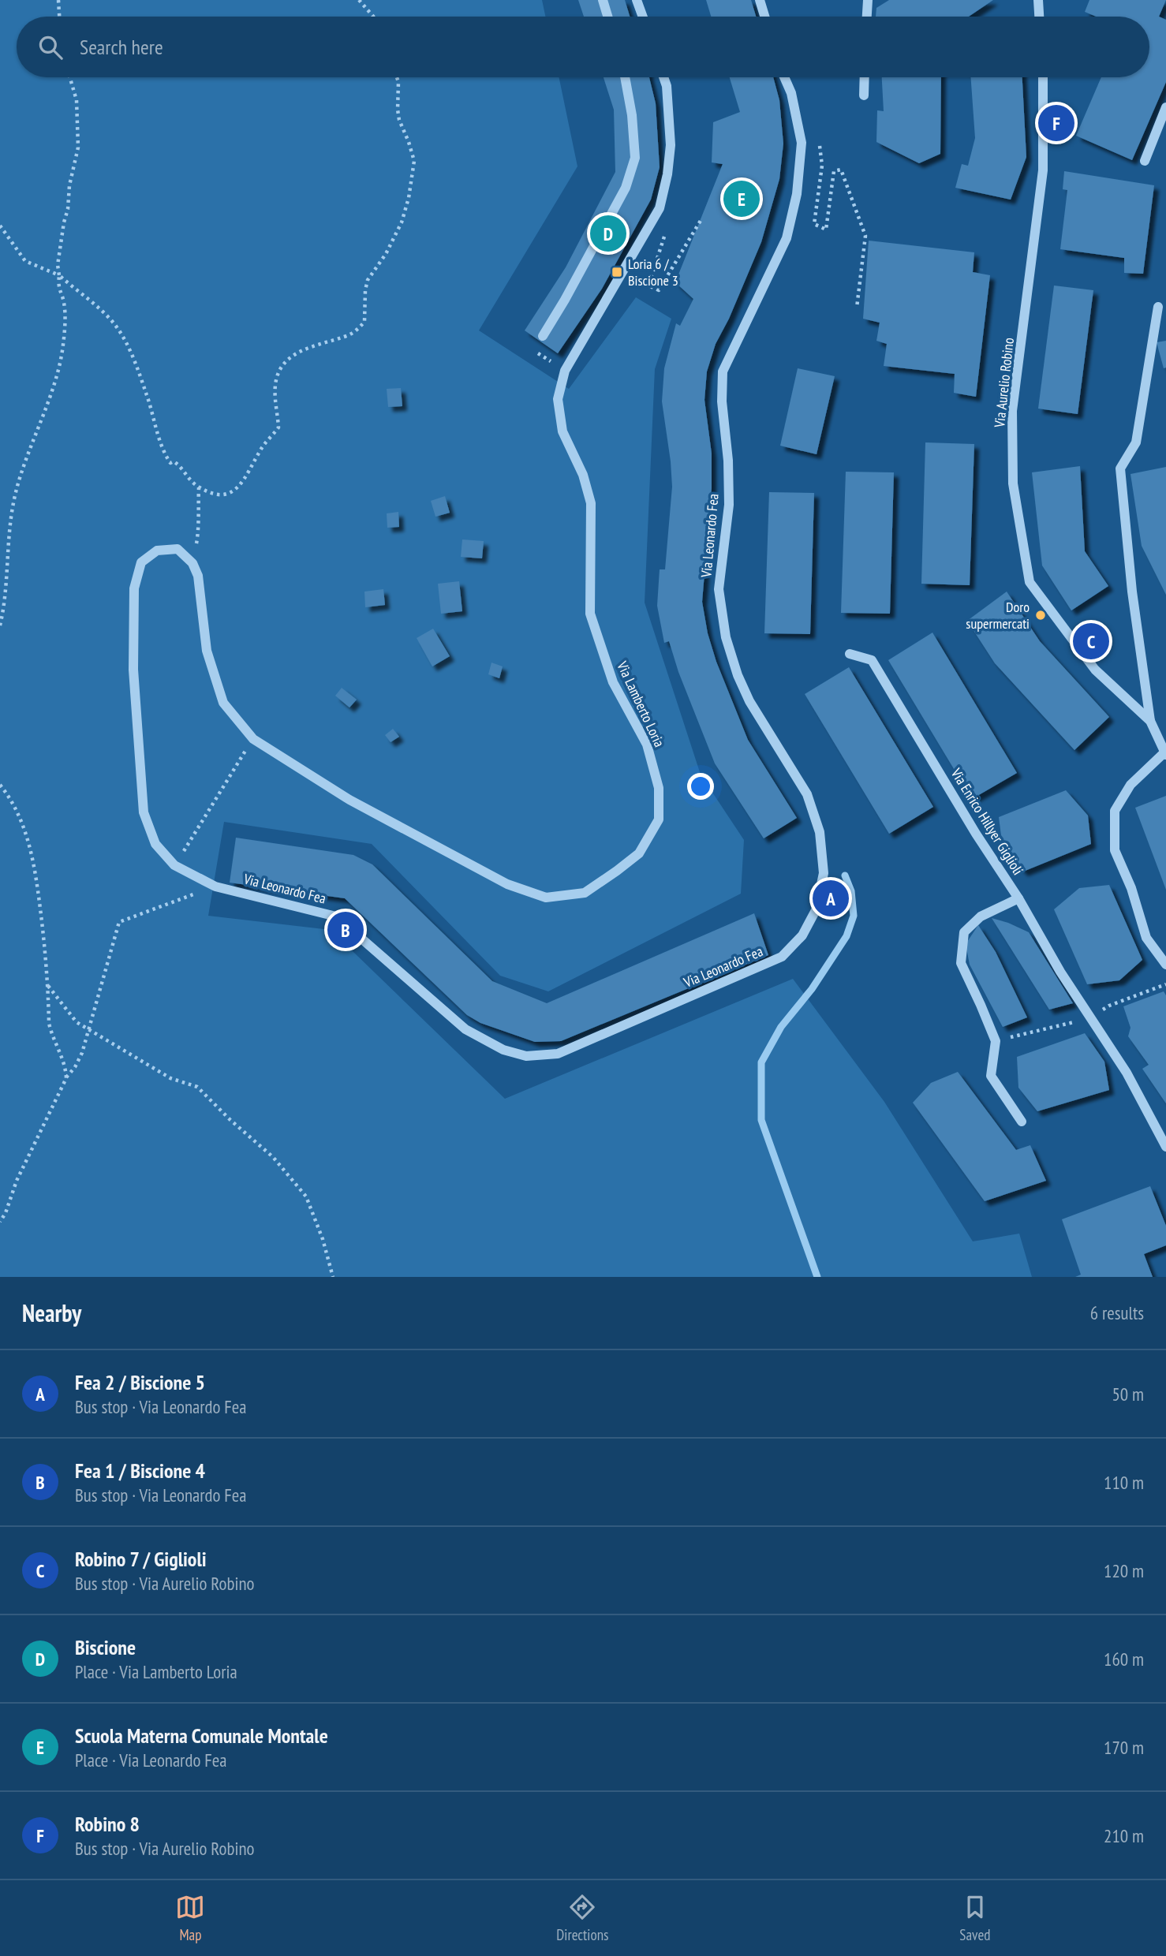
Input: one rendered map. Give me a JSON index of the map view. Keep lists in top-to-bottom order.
{
  "streets": {
    "street": [
      "Via Aurelio Robino",
      "Via Leonardo Fea",
      "Via Lamberto Loria",
      "Via Enrico Hillyer Giglioli"
    ]
  },
  "crossings": [
    ["Via Leonardo Fea", "Via Lamberto Loria"]
  ],
  "places": {
    "transit": ["Loria 6 / Biscione 3"],
    "other": ["Doro supermercati"]
  },
  "page": {
    "search": "Search here",
    "pins": [
      "F",
      "E",
      "D",
      "C",
      "A",
      "B"
    ],
    "heading": ["Nearby", "6 results"],
    "list": [
      {
        "mark": "A",
        "name": "Fea 2 / Biscione 5",
        "note": "Bus stop · Via Leonardo Fea",
        "value": "50 m"
      },
      {
        "mark": "B",
        "name": "Fea 1 / Biscione 4",
        "note": "Bus stop · Via Leonardo Fea",
        "value": "110 m"
      },
      {
        "mark": "C",
        "name": "Robino 7 / Giglioli",
        "note": "Bus stop · Via Aurelio Robino",
        "value": "120 m"
      },
      {
        "mark": "D",
        "name": "Biscione",
        "note": "Place · Via Lamberto Loria",
        "value": "160 m"
      },
      {
        "mark": "E",
        "name": "Scuola Materna Comunale Montale",
        "note": "Place · Via Leonardo Fea",
        "value": "170 m"
      },
      {
        "mark": "F",
        "name": "Robino 8",
        "note": "Bus stop · Via Aurelio Robino",
        "value": "210 m"
      }
    ],
    "nav": ["Map", "Directions", "Saved"]
  }
}
